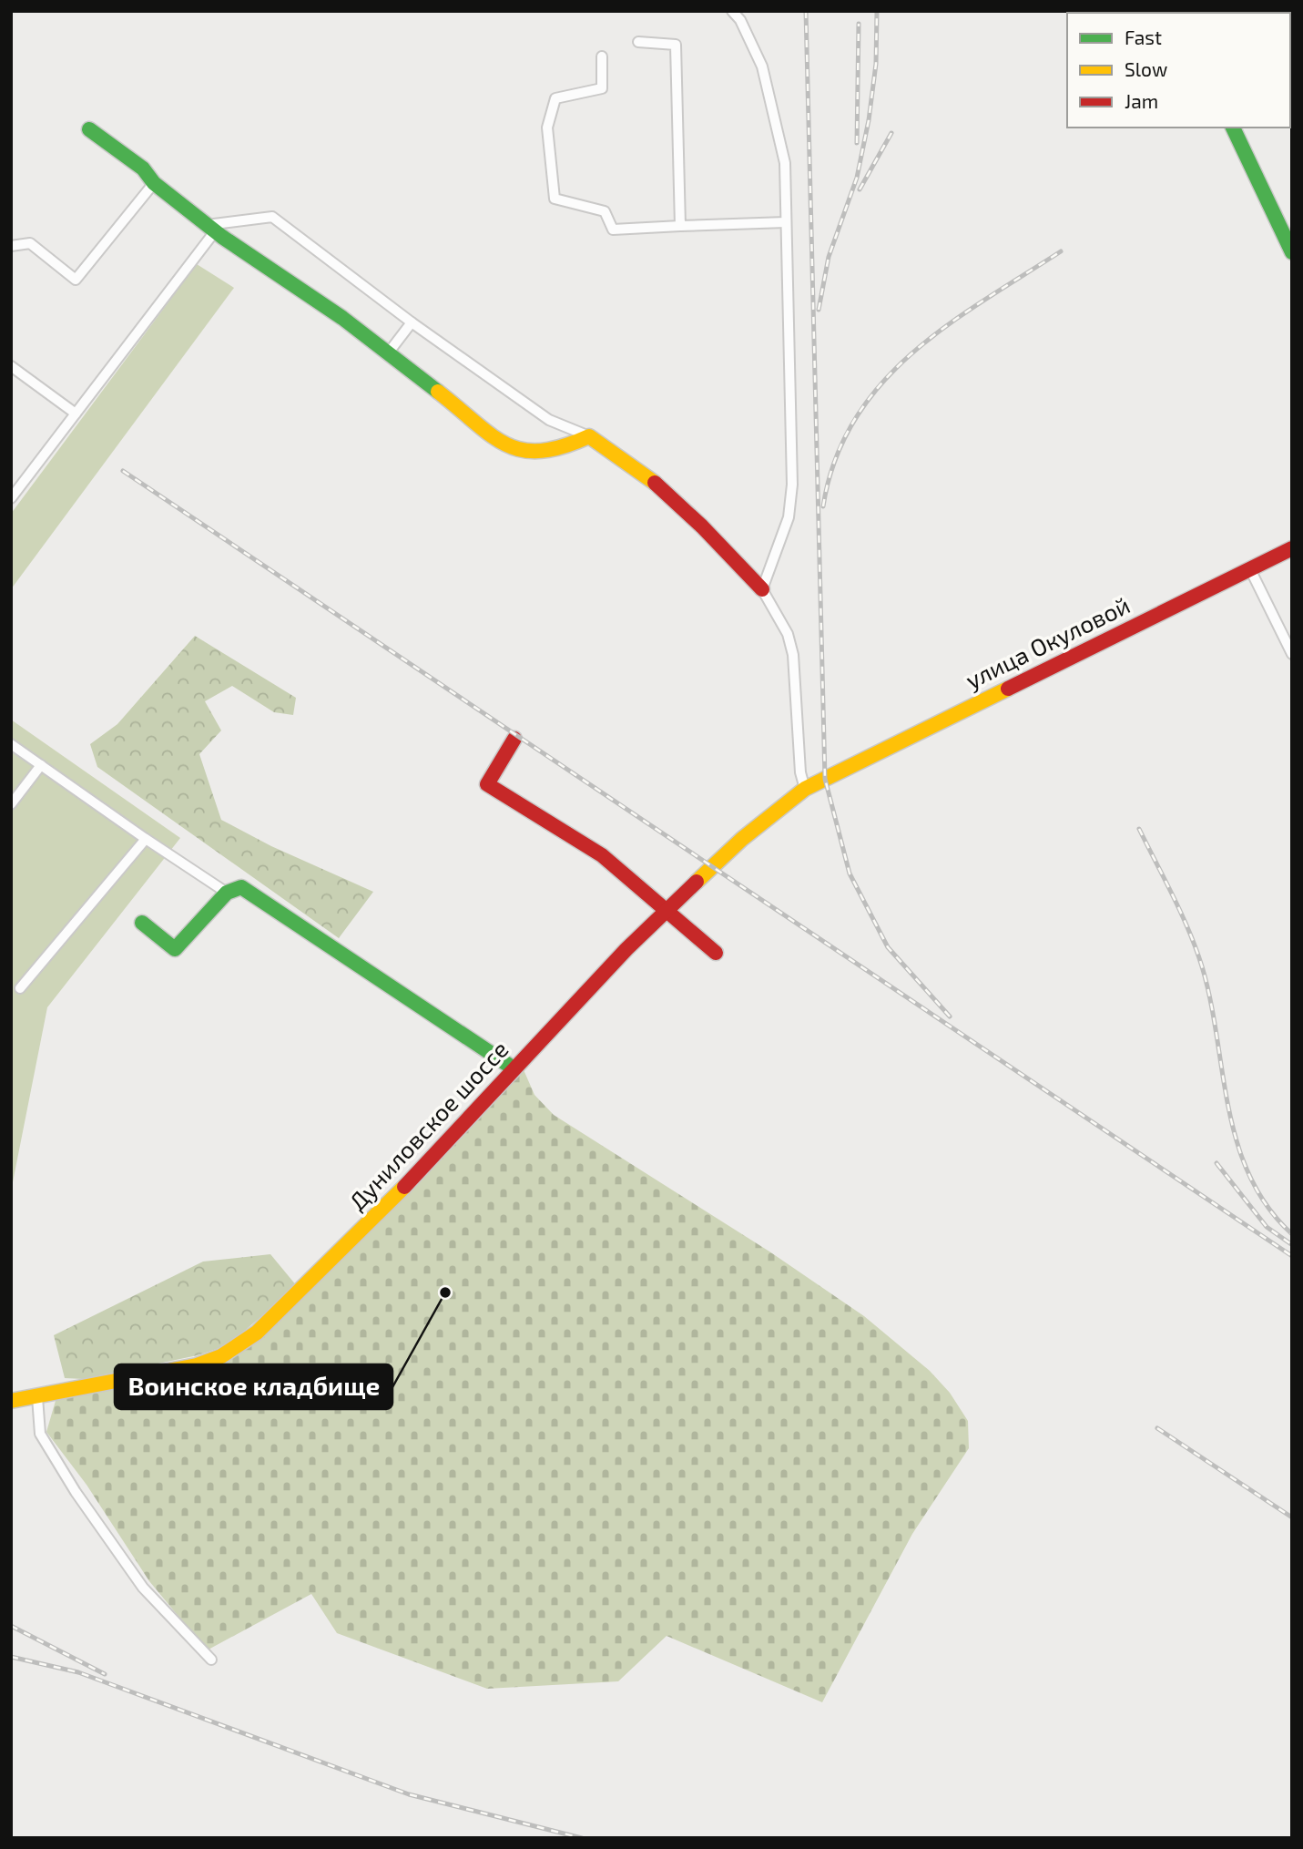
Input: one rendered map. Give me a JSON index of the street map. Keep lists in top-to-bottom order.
{
  "streets": {
    "street": ["улица Окуловой", "Дуниловское шоссе"]
  },
  "crossings": [
    ["улица Окуловой", "Дуниловское шоссе"]
  ],
  "places": ["Воинское кладбище"],
  "legend": ["Fast", "Slow", "Jam"]
}
